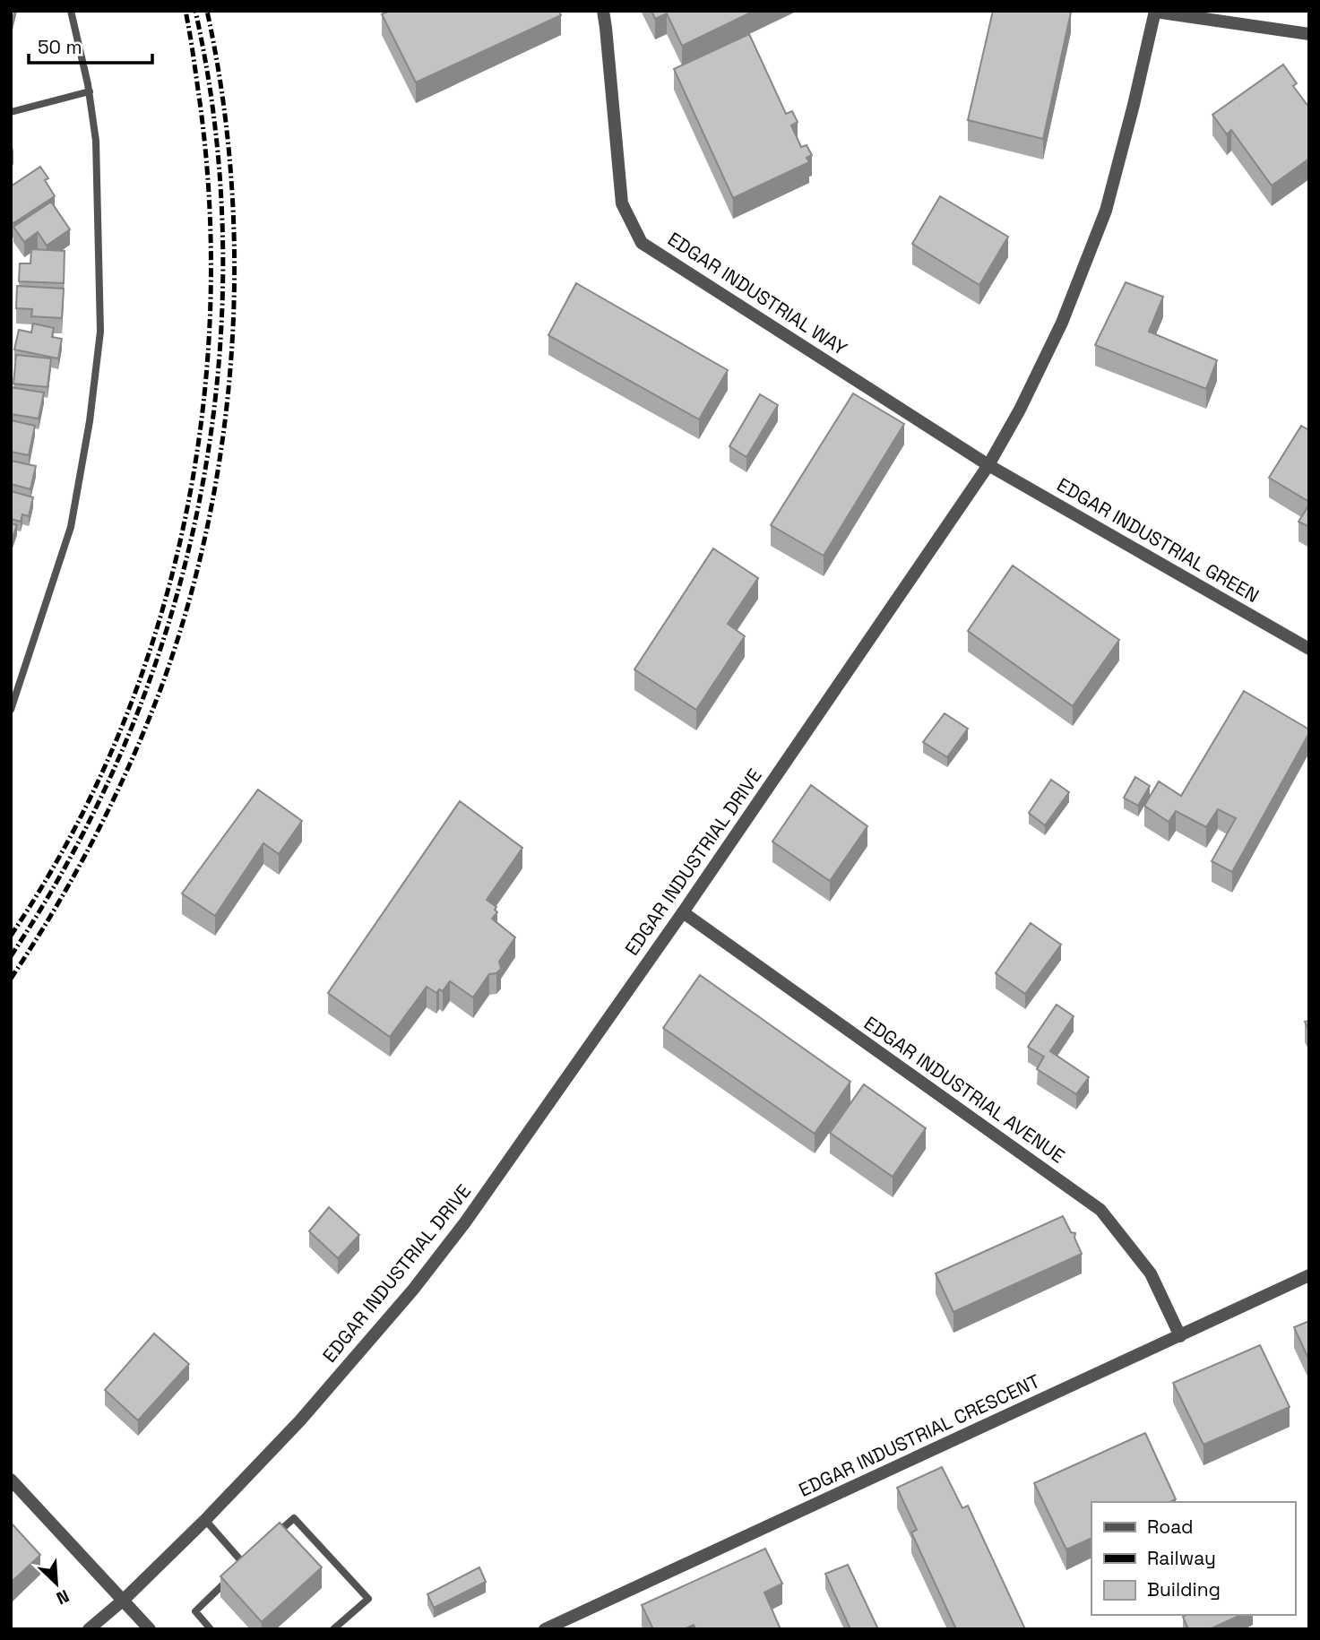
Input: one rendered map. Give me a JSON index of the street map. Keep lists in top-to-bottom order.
{
  "streets": {
    "street": [
      "EDGAR INDUSTRIAL WAY",
      "EDGAR INDUSTRIAL GREEN",
      "EDGAR INDUSTRIAL DRIVE",
      "EDGAR INDUSTRIAL AVENUE",
      "EDGAR INDUSTRIAL CRESCENT"
    ]
  },
  "crossings": [
    ["EDGAR INDUSTRIAL WAY", "EDGAR INDUSTRIAL GREEN"],
    ["EDGAR INDUSTRIAL WAY", "EDGAR INDUSTRIAL DRIVE"],
    ["EDGAR INDUSTRIAL GREEN", "EDGAR INDUSTRIAL DRIVE"],
    ["EDGAR INDUSTRIAL DRIVE", "EDGAR INDUSTRIAL AVENUE"],
    ["EDGAR INDUSTRIAL AVENUE", "EDGAR INDUSTRIAL CRESCENT"]
  ],
  "legend": ["Road", "Railway", "Building"],
  "scale_bar": "50 m",
  "north": "bottom right"
}
